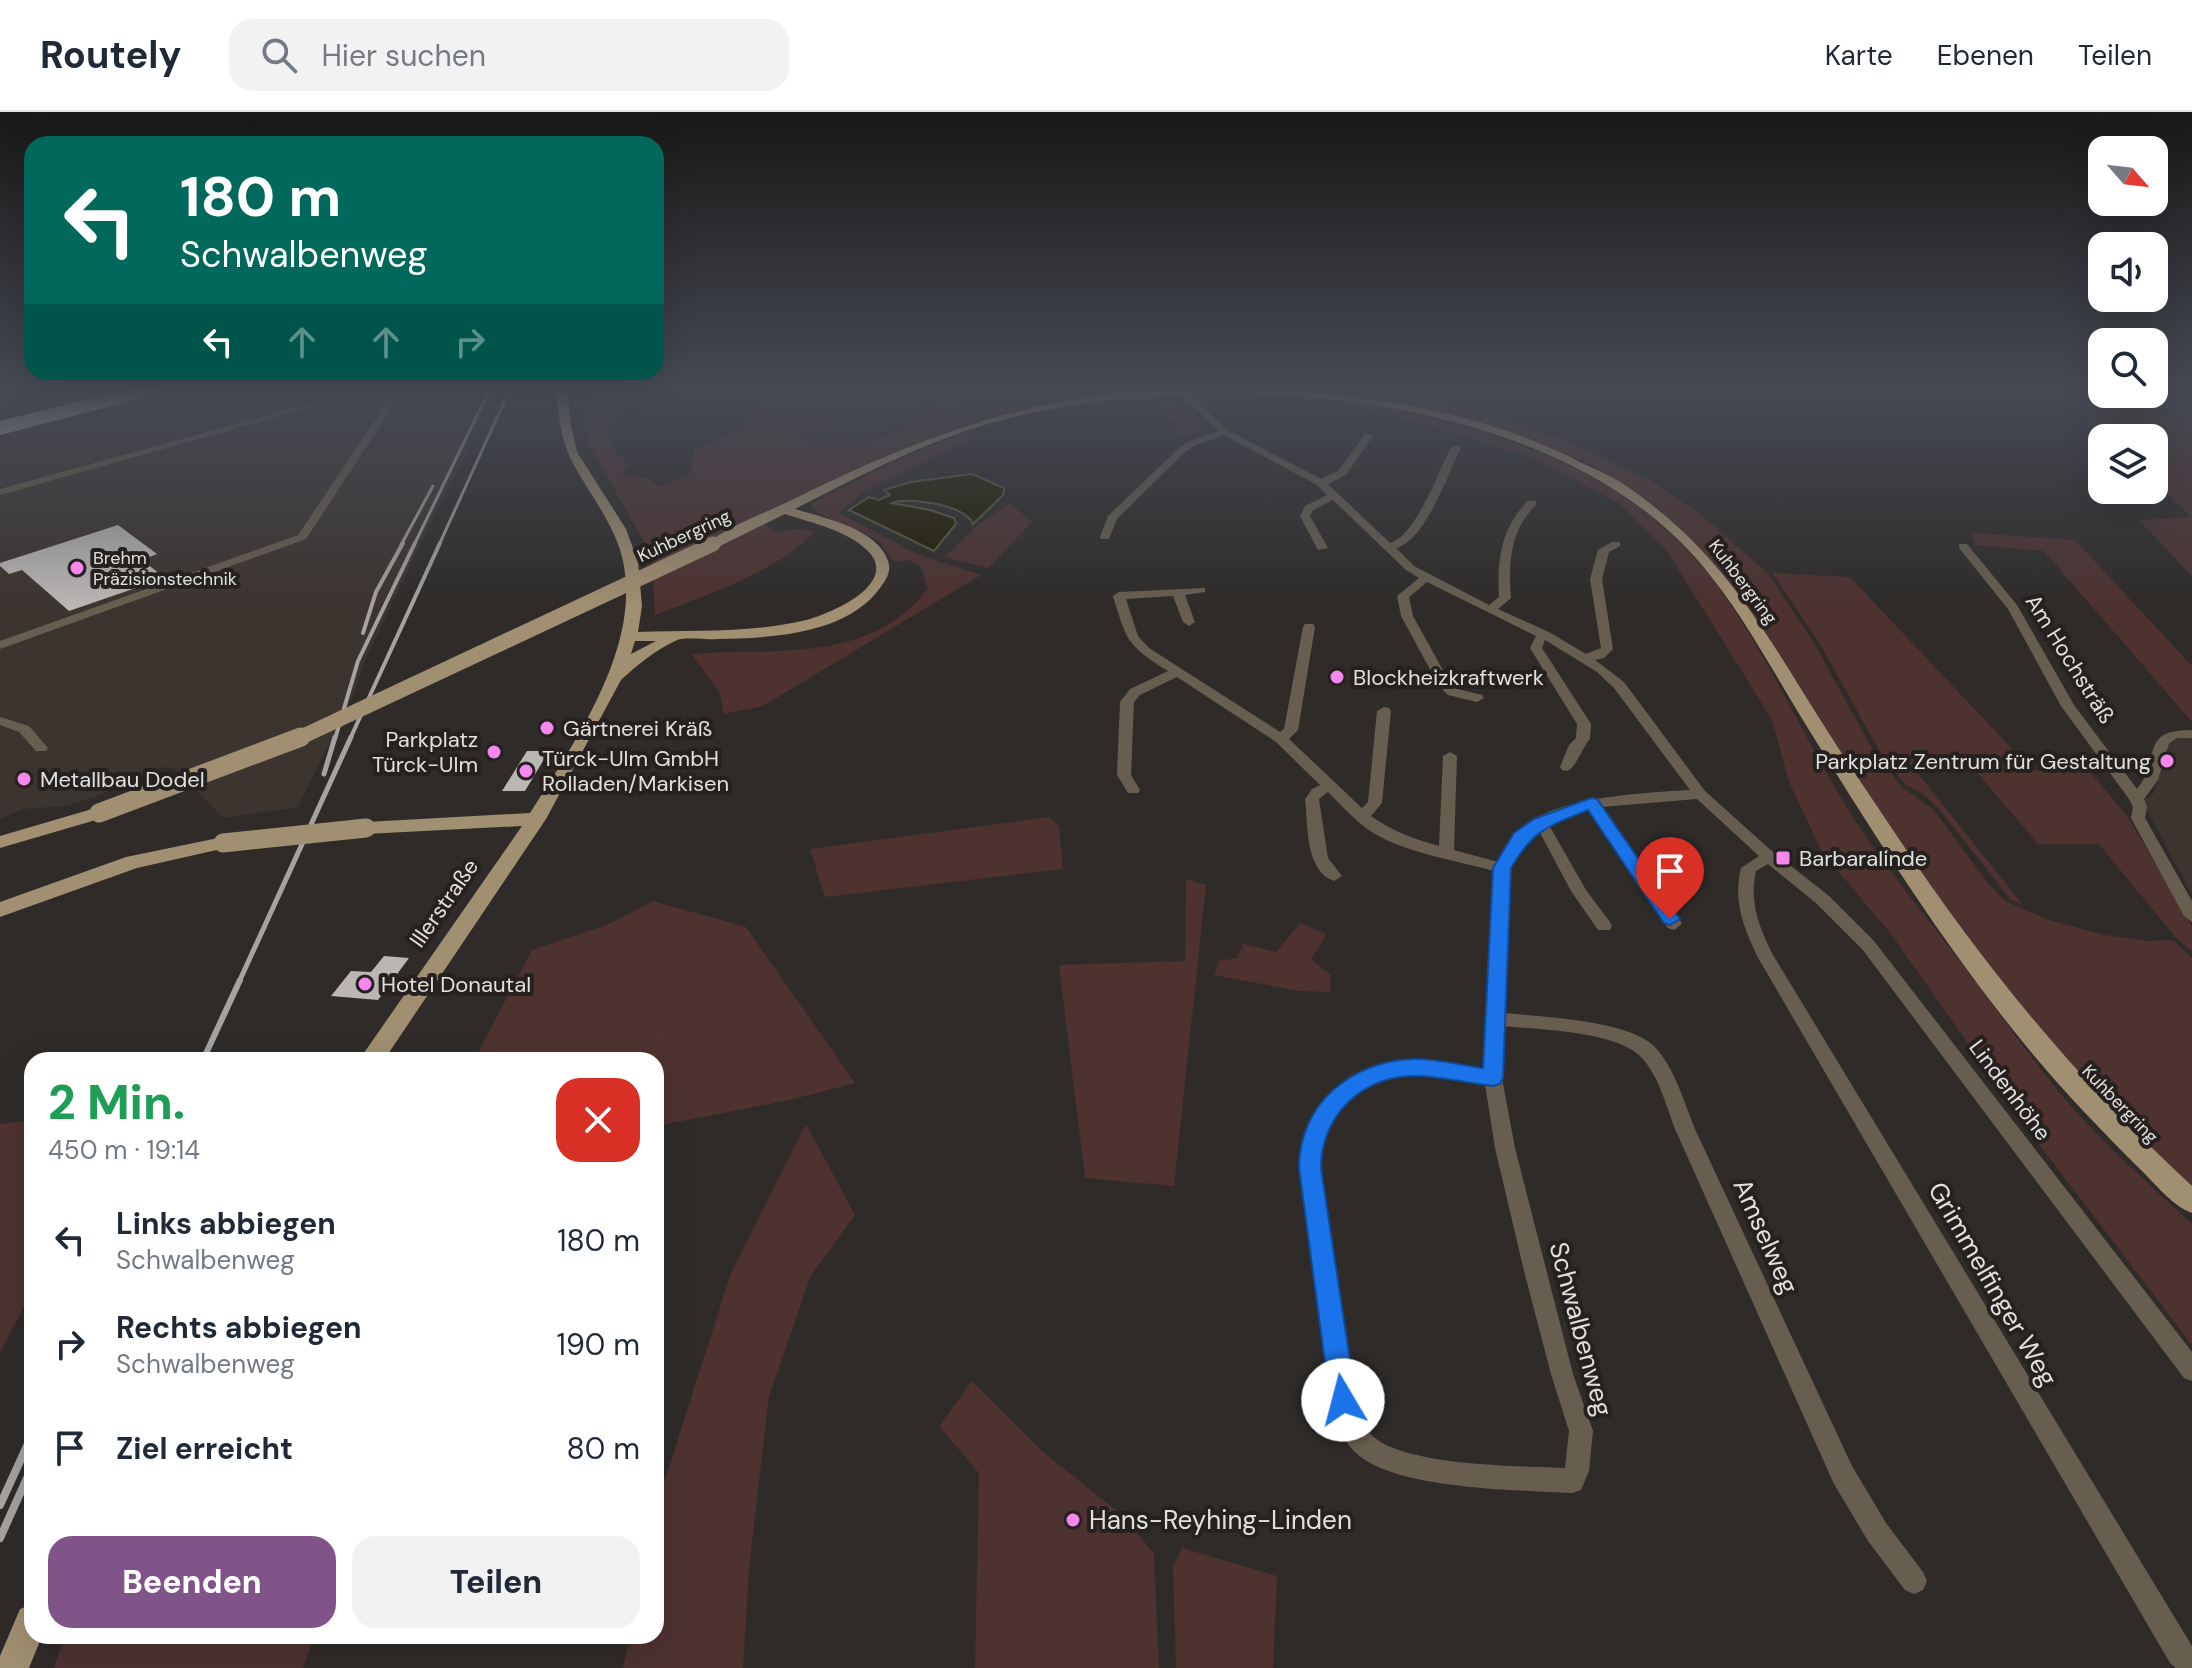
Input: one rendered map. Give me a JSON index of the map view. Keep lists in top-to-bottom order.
{
  "streets": {
    "main road": ["Kuhbergring", "Illerstraße"],
    "street": [
      "Am Hochsträß",
      "Lindenhöhe",
      "Amselweg",
      "Grimmelfinger Weg",
      "Schwalbenweg"
    ]
  },
  "crossings": [
    ["Lindenhöhe", "Grimmelfinger Weg"],
    ["Lindenhöhe", "Schwalbenweg"],
    ["Amselweg", "Schwalbenweg"]
  ],
  "places": {
    "other": [
      "Brehm Präzisionstechnik",
      "Blockheizkraftwerk",
      "Gärtnerei Kräß",
      "Parkplatz Türck-Ulm",
      "Parkplatz Zentrum für Gestaltung",
      "Türck-Ulm GmbH Rolladen/Markisen",
      "Metallbau Dodel",
      "Hotel Donautal",
      "Hans-Reyhing-Linden"
    ],
    "transit": ["Barbaralinde"]
  },
  "north": "bottom right",
  "page": {
    "header": "Routely",
    "search": "Hier suchen",
    "nav": ["Karte", "Ebenen", "Teilen"],
    "turn": ["180 m", "Schwalbenweg"],
    "heading": ["2 Min.", "450 m · 19:14"],
    "list": [
      {
        "name": "Links abbiegen",
        "note": "Schwalbenweg",
        "value": "180 m"
      },
      {
        "name": "Rechts abbiegen",
        "note": "Schwalbenweg",
        "value": "190 m"
      },
      {
        "name": "Ziel erreicht",
        "value": "80 m"
      }
    ],
    "buttons": ["Beenden", "Teilen"]
  }
}
